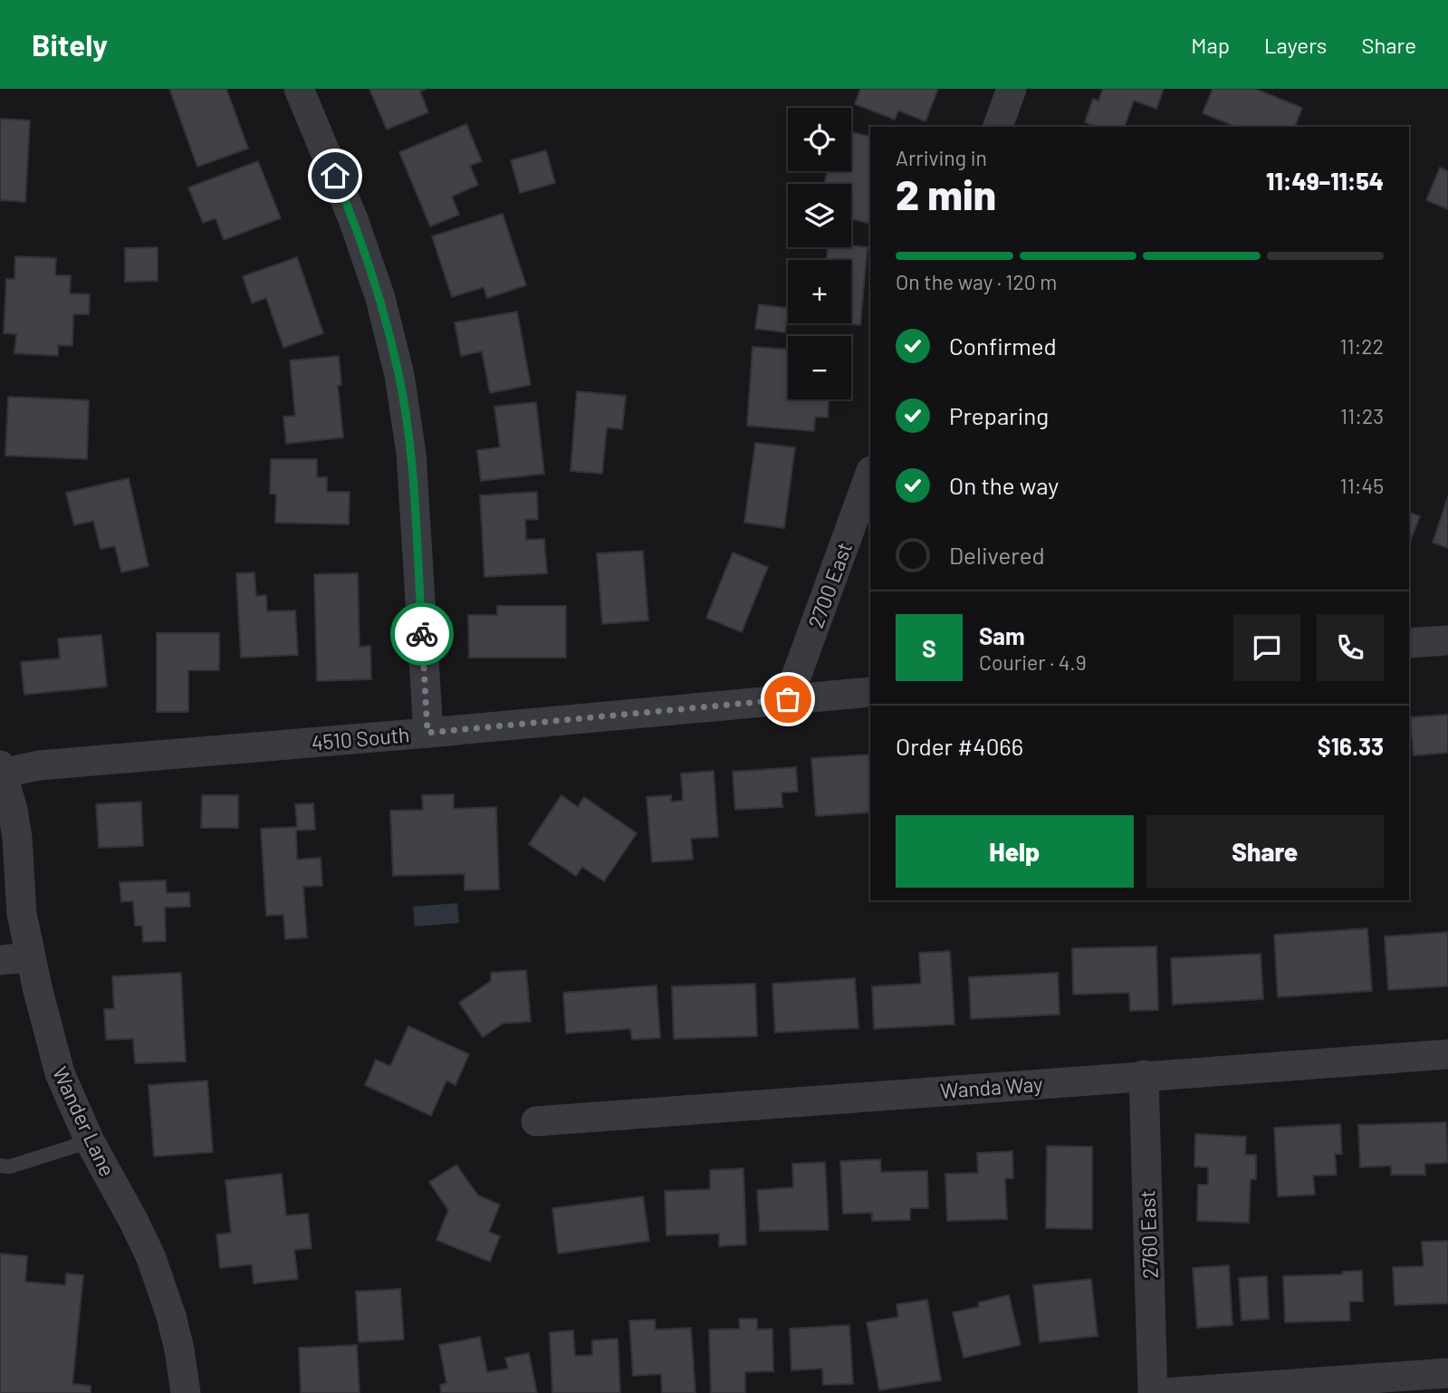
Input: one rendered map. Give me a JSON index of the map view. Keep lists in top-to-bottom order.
{
  "streets": {
    "street": [
      "2700 East",
      "4510 South",
      "Wanda Way",
      "Wander Lane",
      "2760 East"
    ]
  },
  "crossings": [
    ["2700 East", "4510 South"],
    ["4510 South", "Wander Lane"],
    ["Wanda Way", "2760 East"]
  ],
  "page": {
    "header": "Bitely",
    "nav": ["Map", "Layers", "Share"],
    "map_buttons": ["+", "−"],
    "heading": ["2 min", "Arriving in", "11:49–11:54"],
    "panel": [
      "Sam",
      "Courier · 4.9",
      "Order #4066",
      "$16.33"
    ],
    "bar": "On the way · 120 m",
    "list": [
      ["Confirmed", "11:22"],
      ["Preparing", "11:23"],
      ["On the way", "11:45"],
      "Delivered"
    ],
    "round": "S",
    "buttons": ["Help", "Share"]
  }
}
